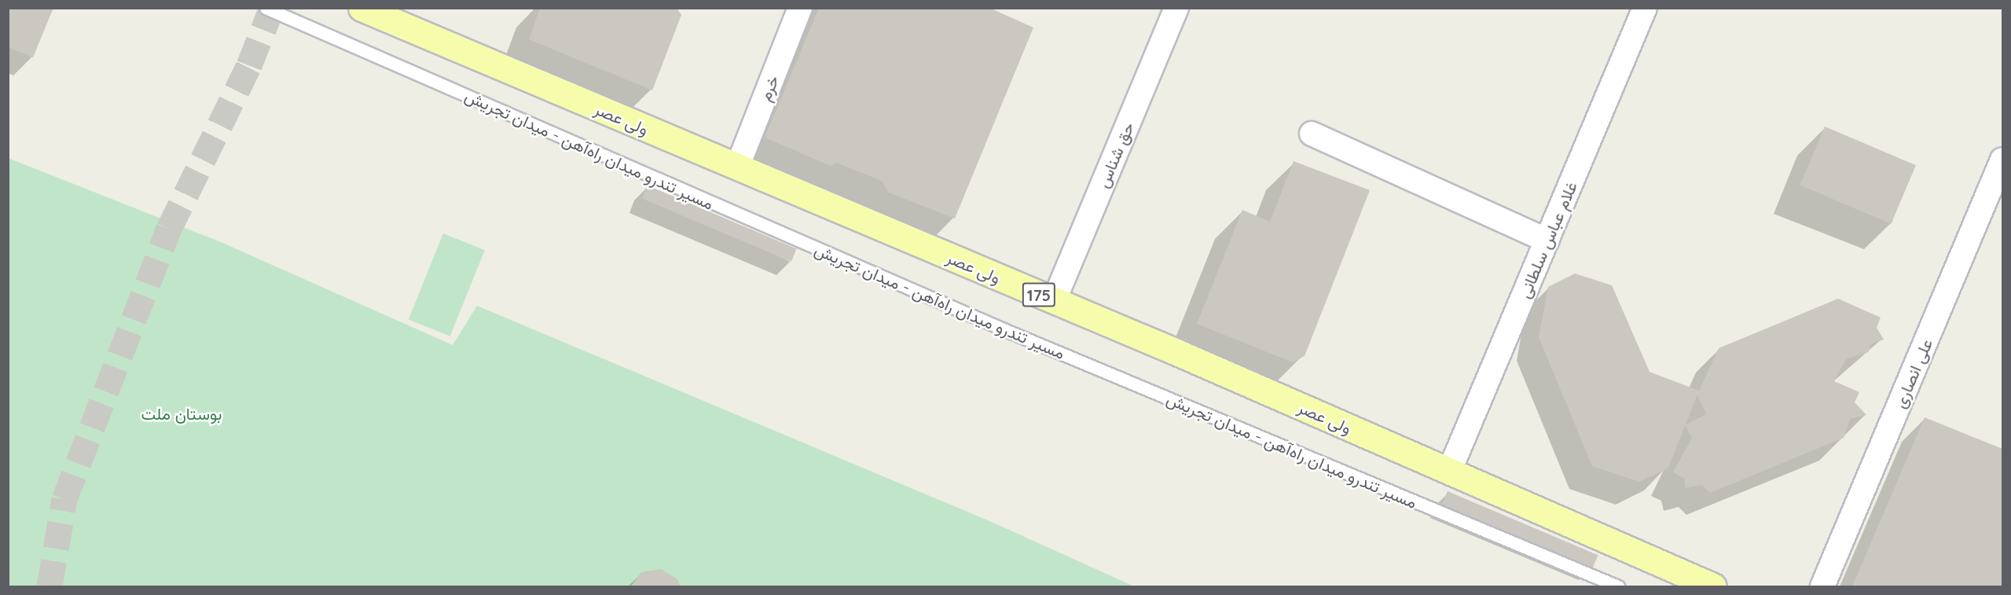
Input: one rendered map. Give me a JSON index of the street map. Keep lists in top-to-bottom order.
{
  "streets": {
    "main road": ["ولی عصر", "175"],
    "street": [
      "خرم",
      "حق شناس",
      "غلام عباس سلطانی",
      "علی انصاری"
    ],
    "lane": ["مسیر تندرو میدان راه‌آهن - میدان تجریش"]
  },
  "crossings": [
    ["خرم", "ولی عصر"],
    ["ولی عصر", "حق شناس"],
    ["ولی عصر", "غلام عباس سلطانی"]
  ],
  "parks": ["بوستان ملت"]
}
